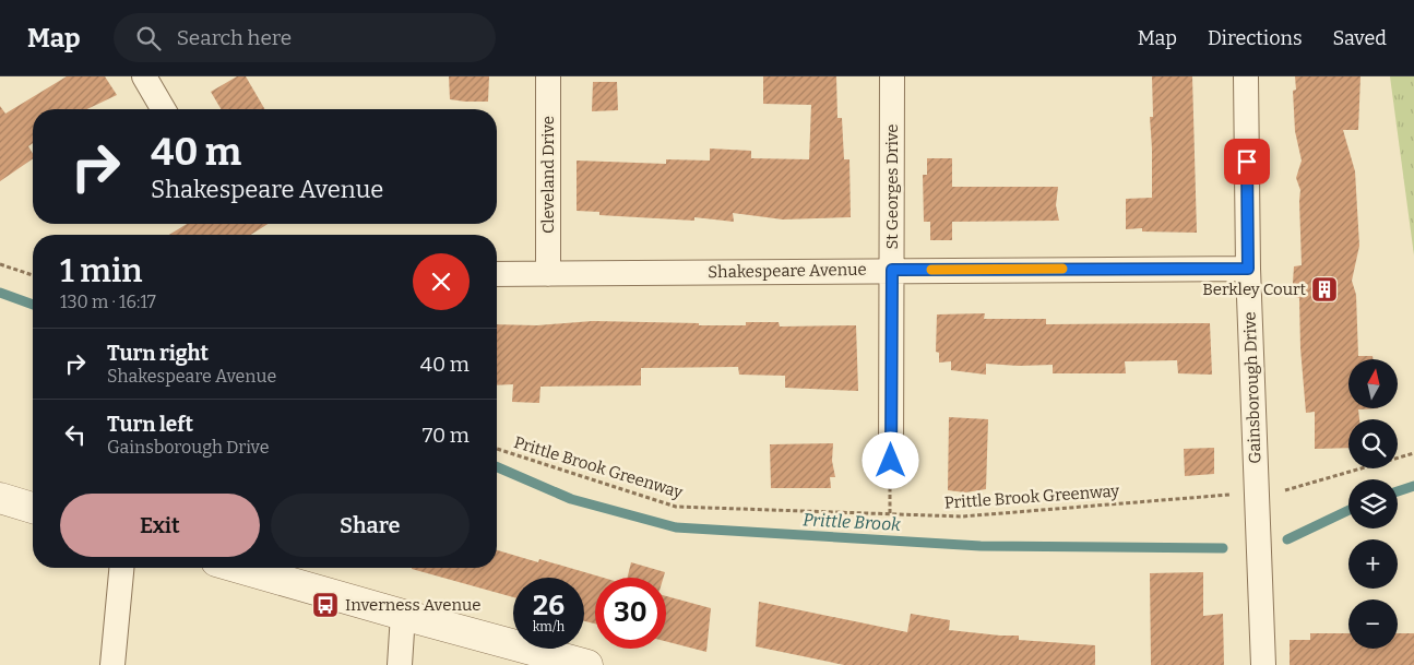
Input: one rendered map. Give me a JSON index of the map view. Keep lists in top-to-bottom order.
{
  "streets": {
    "street": [
      "Cleveland Drive",
      "St Georges Drive",
      "Shakespeare Avenue",
      "Gainsborough Drive"
    ],
    "path": ["Prittle Brook Greenway"]
  },
  "crossings": [
    ["Cleveland Drive", "Shakespeare Avenue"],
    ["St Georges Drive", "Shakespeare Avenue"],
    ["Shakespeare Avenue", "Gainsborough Drive"],
    ["Gainsborough Drive", "Prittle Brook Greenway"]
  ],
  "water": ["Prittle Brook"],
  "places": {
    "building": ["Berkley Court"],
    "bus stop": ["Inverness Avenue"]
  },
  "north": "top",
  "page": {
    "header": "Map",
    "search": "Search here",
    "nav": ["Map", "Directions", "Saved"],
    "turn": ["40 m", "Shakespeare Avenue"],
    "heading": ["1 min", "130 m · 16:17"],
    "list": [
      {
        "name": "Turn right",
        "note": "Shakespeare Avenue",
        "value": "40 m"
      },
      {
        "name": "Turn left",
        "note": "Gainsborough Drive",
        "value": "70 m"
      }
    ],
    "map_buttons": ["+", "−"],
    "buttons": ["Exit", "Share"],
    "speed": "26 km/h",
    "limit": "30"
  }
}
